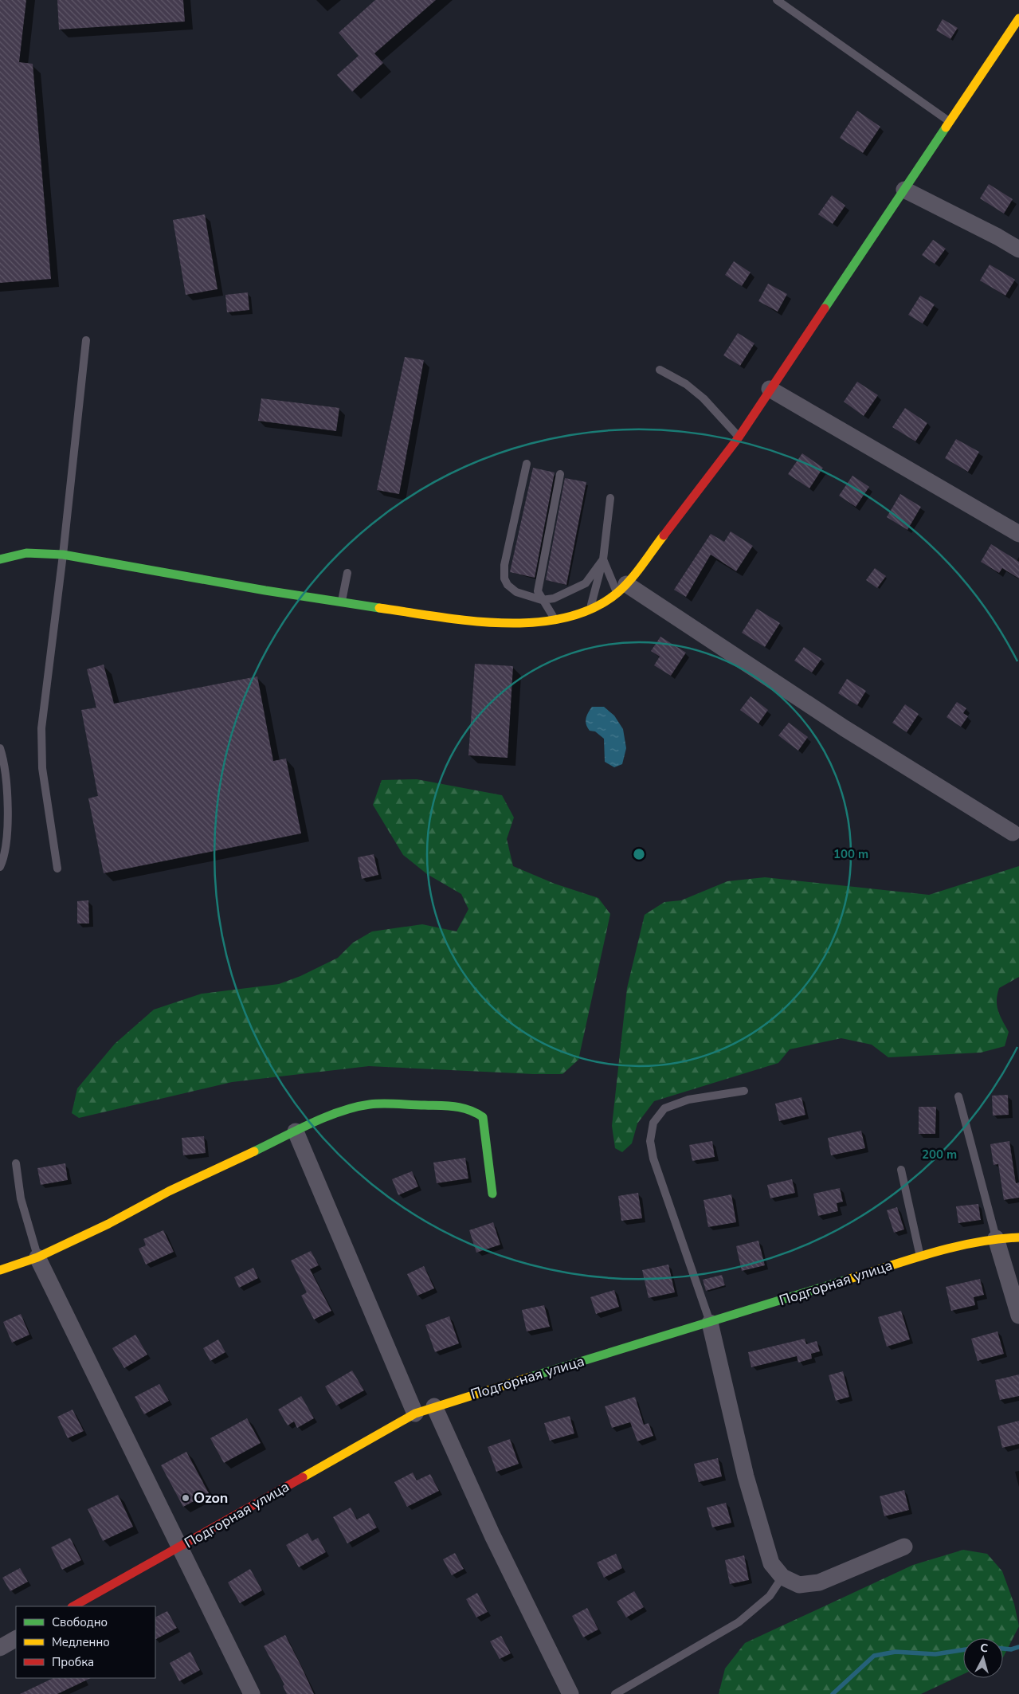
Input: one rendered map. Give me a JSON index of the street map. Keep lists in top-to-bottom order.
{
  "streets": {
    "street": ["Подгорная улица"]
  },
  "places": ["Ozon"],
  "legend": ["Свободно", "Медленно", "Пробка"],
  "north": "top",
  "rings": ["100 m", "200 m"]
}
